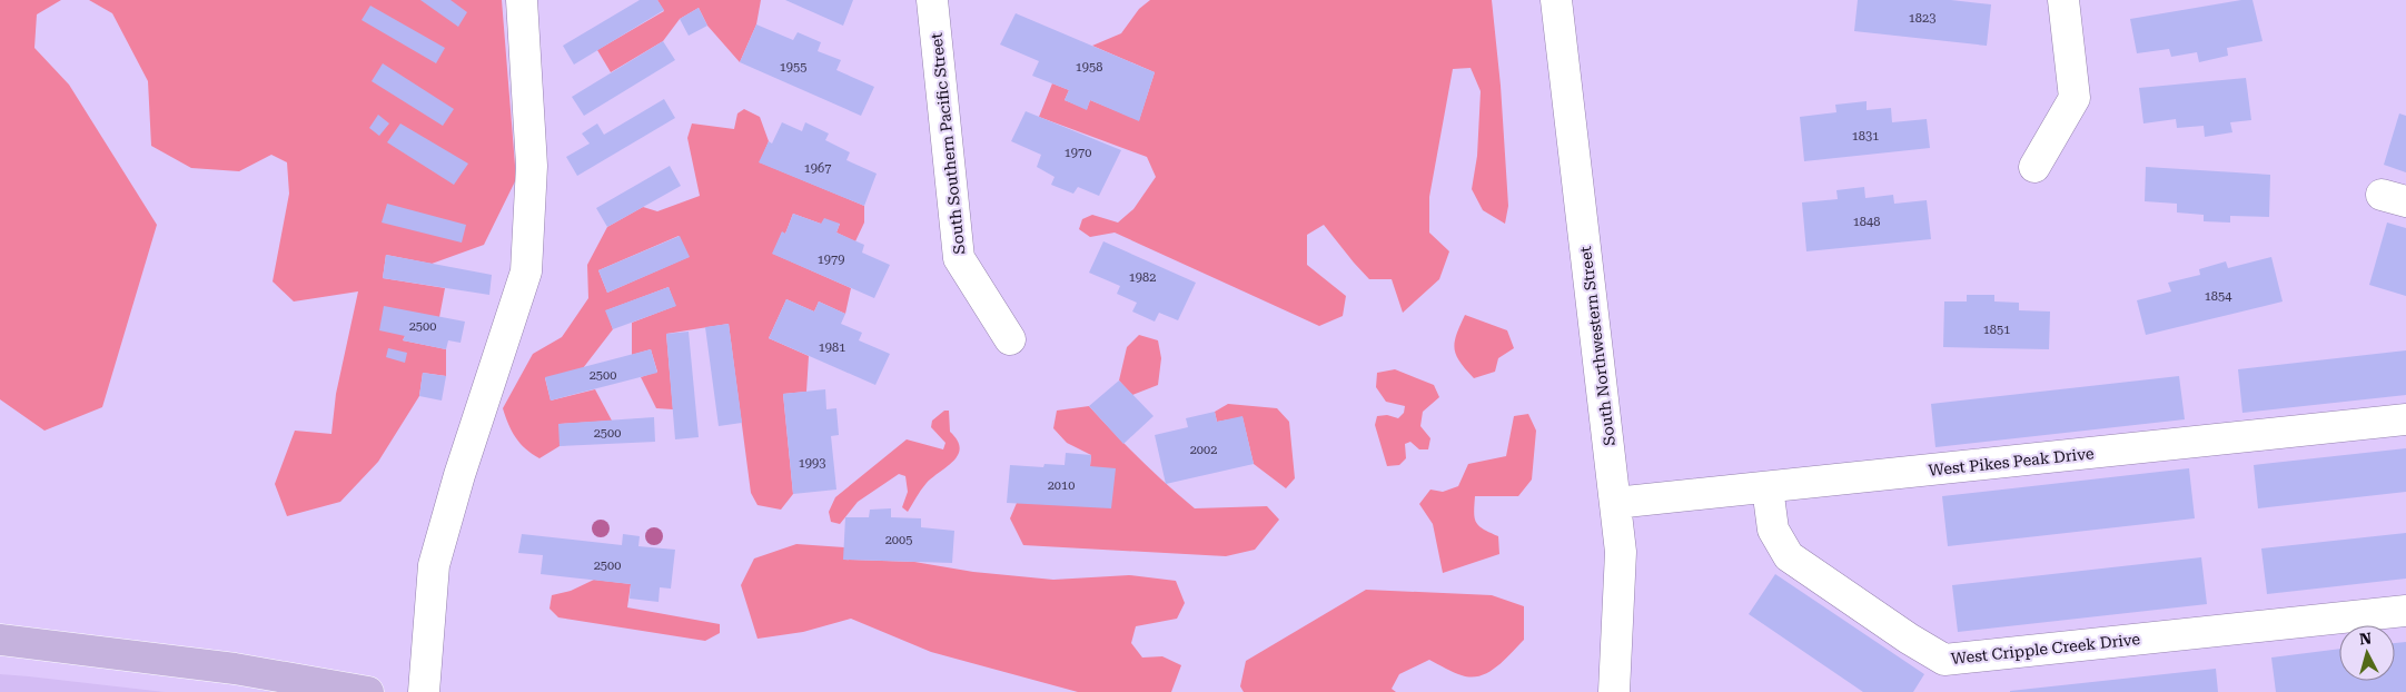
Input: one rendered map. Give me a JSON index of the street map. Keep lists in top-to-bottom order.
{
  "streets": {
    "street": [
      "South Southern Pacific Street",
      "South Northwestern Street",
      "West Pikes Peak Drive",
      "West Cripple Creek Drive"
    ]
  },
  "crossings": [
    ["South Northwestern Street", "West Pikes Peak Drive"],
    ["West Pikes Peak Drive", "West Cripple Creek Drive"]
  ],
  "house_numbers": [
    "1823",
    "1955",
    "1958",
    "1831",
    "1970",
    "1967",
    "1848",
    "1979",
    "1982",
    "1854",
    "2500",
    "1851",
    "1981",
    "2500",
    "2500",
    "2002",
    "1993",
    "2010",
    "2005",
    "2500"
  ],
  "north": "top"
}
